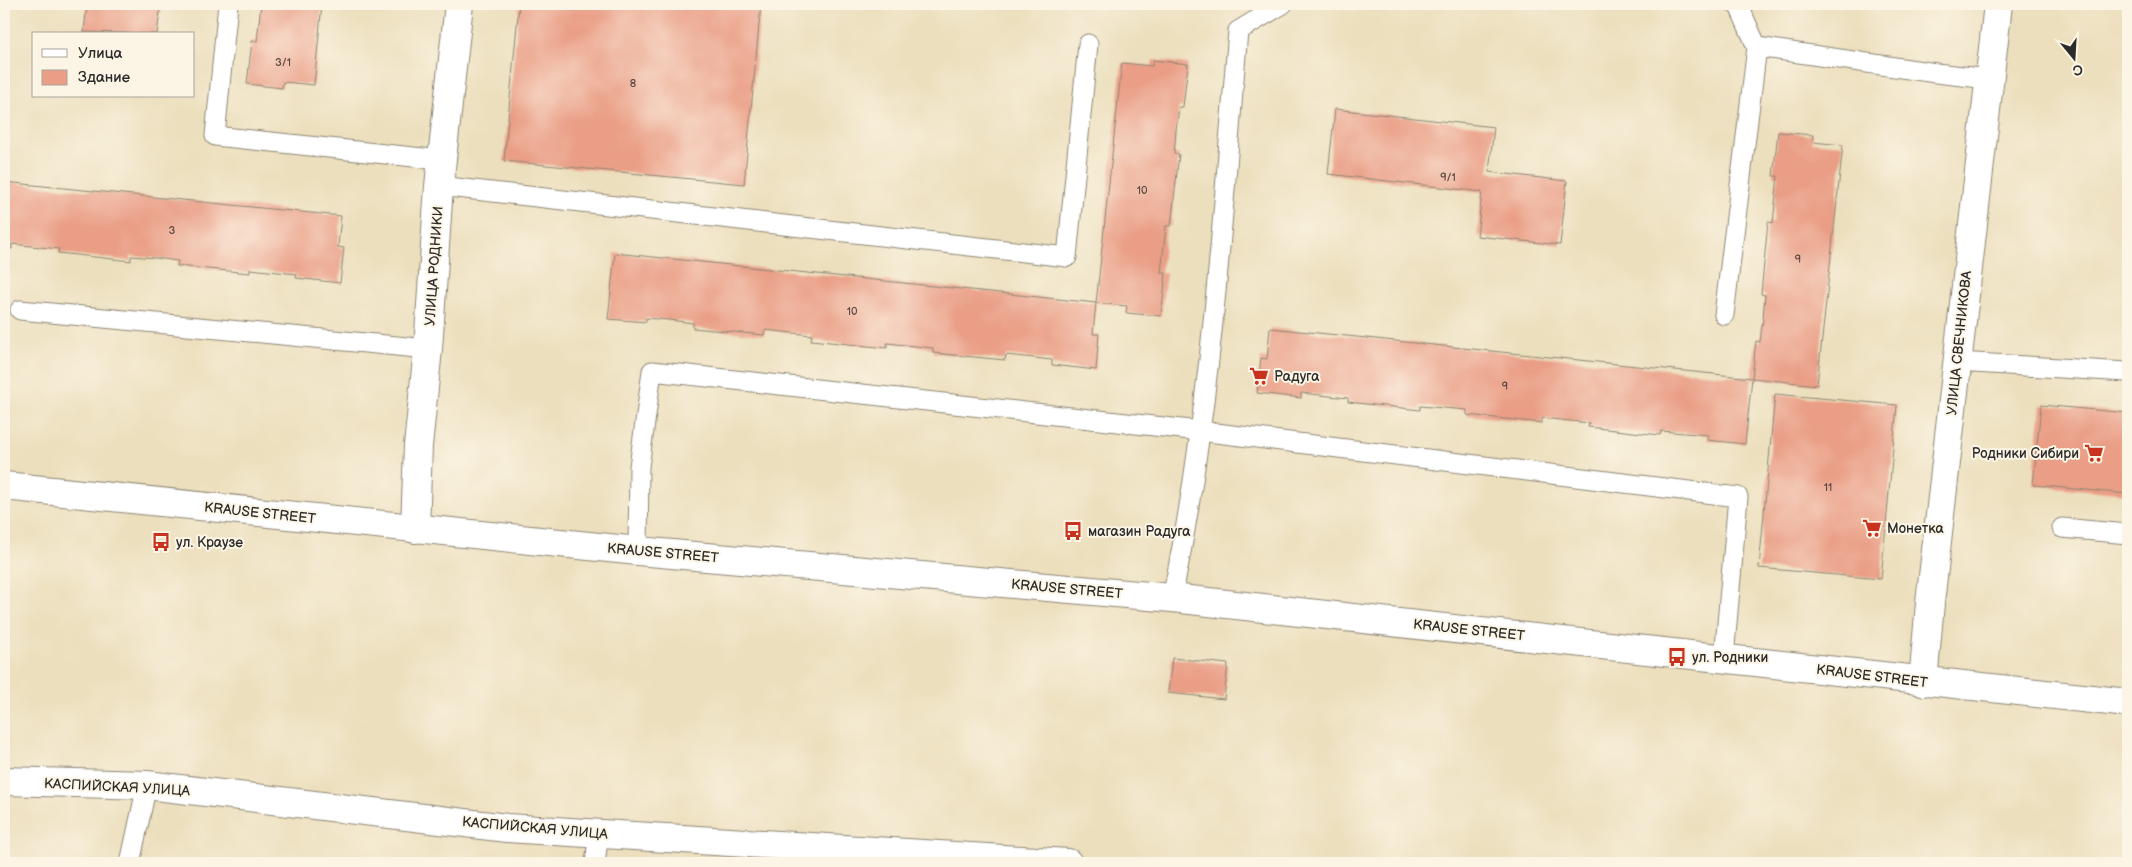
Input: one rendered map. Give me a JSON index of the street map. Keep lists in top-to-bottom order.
{
  "streets": {
    "street": [
      "УЛИЦА РОДНИКИ",
      "УЛИЦА СВЕЧНИКОВА",
      "KRAUSE STREET",
      "КАСПИЙСКАЯ УЛИЦА"
    ]
  },
  "crossings": [
    ["УЛИЦА РОДНИКИ", "KRAUSE STREET"],
    ["УЛИЦА СВЕЧНИКОВА", "KRAUSE STREET"]
  ],
  "places": {
    "supermarket": ["Радуга", "Родники Сибири", "Монетка"],
    "bus stop": ["магазин Радуга", "ул. Краузе", "ул. Родники"]
  },
  "house_numbers": [
    "3/1",
    "8",
    "9/1",
    "10",
    "3",
    "9",
    "10",
    "9",
    "11"
  ],
  "legend": ["Улица", "Здание"],
  "north": "bottom"
}
